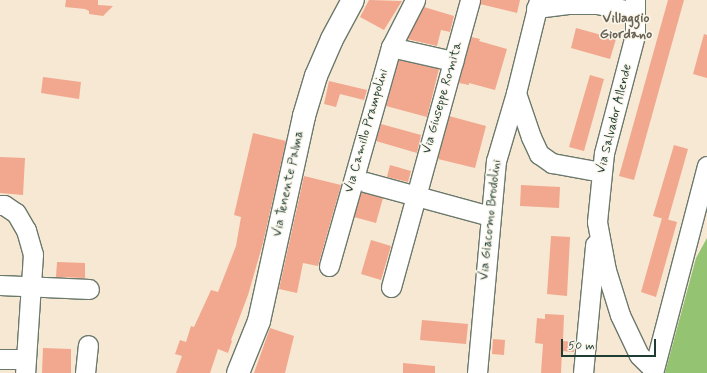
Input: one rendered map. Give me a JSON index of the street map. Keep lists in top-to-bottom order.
{
  "streets": {
    "main road": ["Via Tenente Palma"],
    "street": [
      "Via Giuseppe Romita",
      "Via Salvador Allende",
      "Via Camillo Prampolini",
      "Via Giacomo Brodolini"
    ]
  },
  "districts": ["Villaggio Giordano"],
  "scale_bar": "50 m"
}
